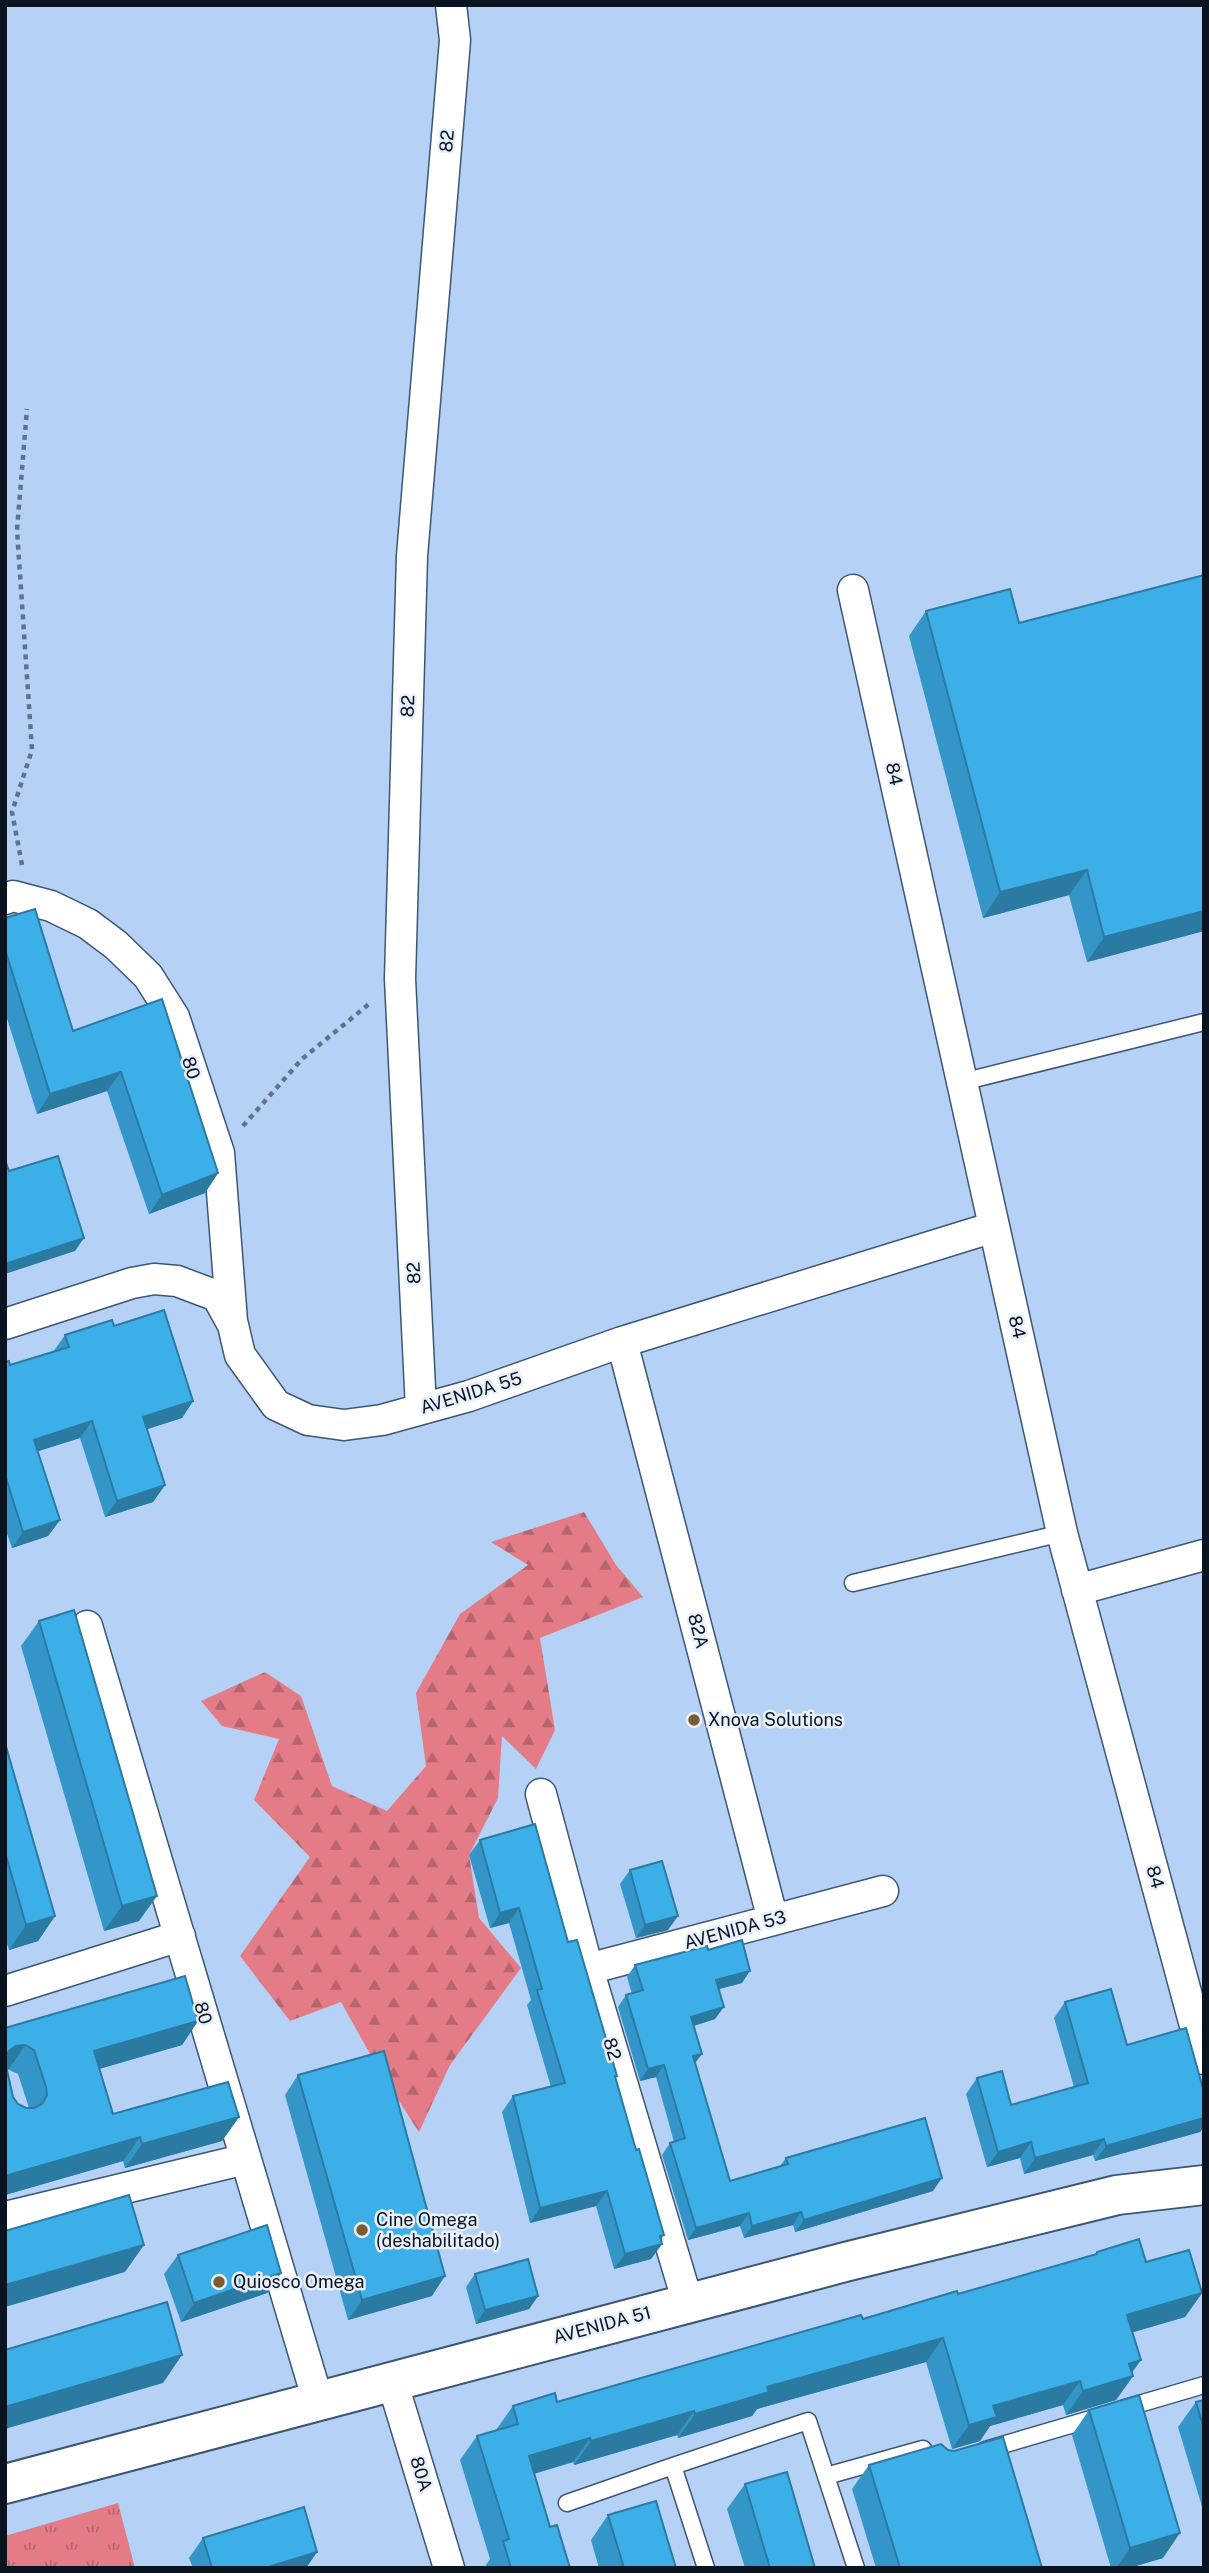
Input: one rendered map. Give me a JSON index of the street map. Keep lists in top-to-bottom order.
{
  "streets": {
    "main road": ["AVENIDA 51"],
    "street": [
      "82",
      "84",
      "80",
      "AVENIDA 55",
      "82A",
      "AVENIDA 53",
      "80A"
    ]
  },
  "crossings": [
    ["82", "AVENIDA 55"],
    ["82", "AVENIDA 53"],
    ["82", "AVENIDA 51"],
    ["84", "AVENIDA 55"],
    ["80", "AVENIDA 55"],
    ["80", "AVENIDA 51"],
    ["AVENIDA 55", "82A"],
    ["82A", "AVENIDA 53"],
    ["AVENIDA 51", "80A"]
  ],
  "places": ["Xnova Solutions", "Cine Omega (deshabilitado)", "Quiosco Omega"]
}
